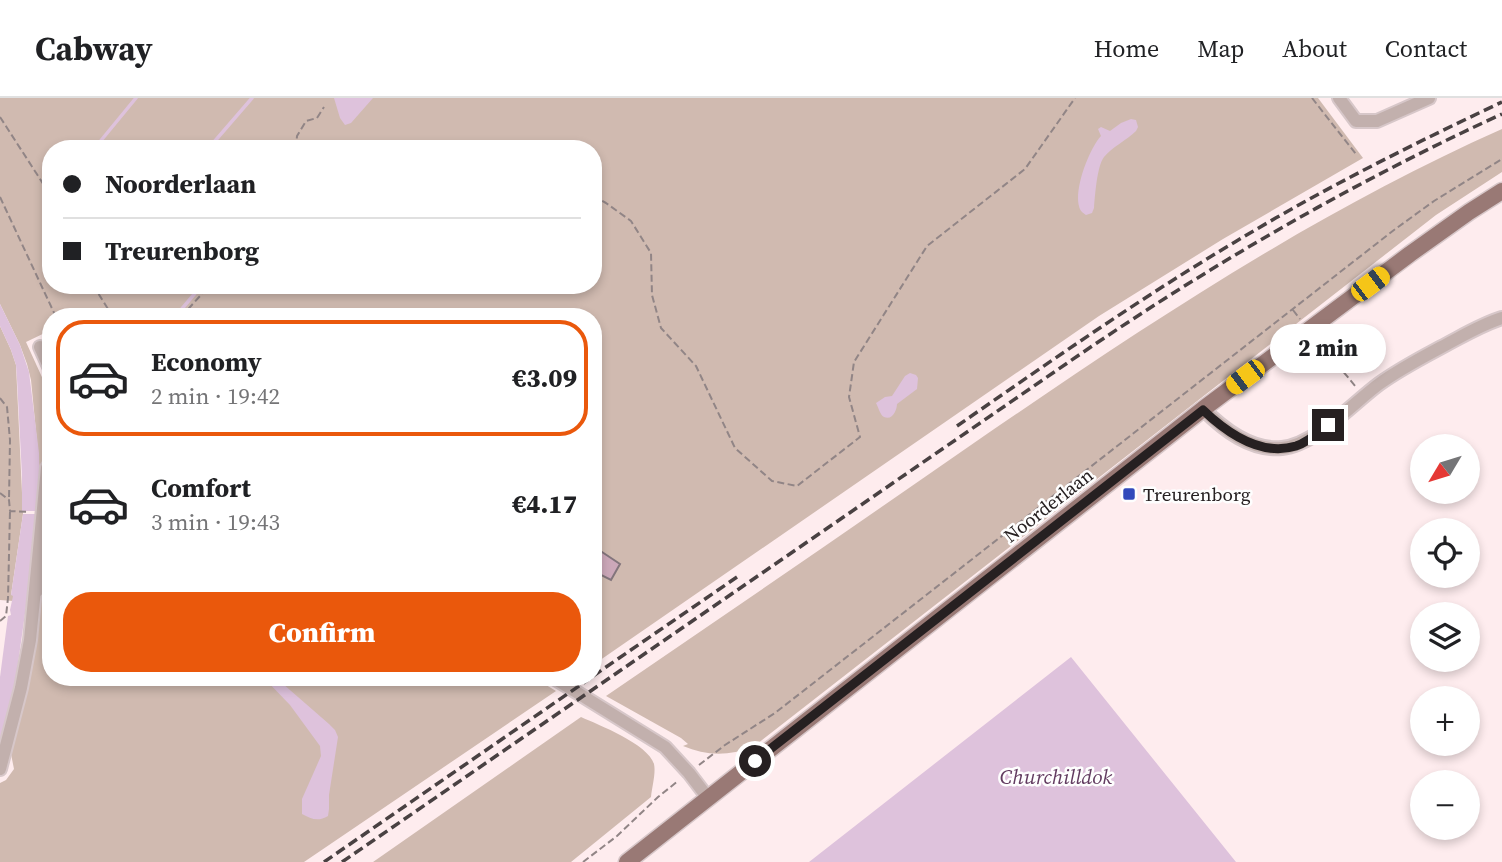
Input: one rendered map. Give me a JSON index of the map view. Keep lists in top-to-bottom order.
{
  "streets": {
    "main road": ["Noorderlaan"]
  },
  "water": ["Churchilldok"],
  "places": {
    "transit": ["Treurenborg"]
  },
  "north": "bottom left",
  "page": {
    "header": "Cabway",
    "nav": [
      "Home",
      "Map",
      "About",
      "Contact"
    ],
    "banner": ["Noorderlaan", "Treurenborg"],
    "list": [
      {
        "name": "Economy",
        "note": "2 min · 19:42",
        "value": "€3.09"
      },
      {
        "name": "Comfort",
        "note": "3 min · 19:43",
        "value": "€4.17"
      }
    ],
    "bubble": "2 min",
    "map_buttons": ["+", "−"],
    "buttons": "Confirm"
  }
}
